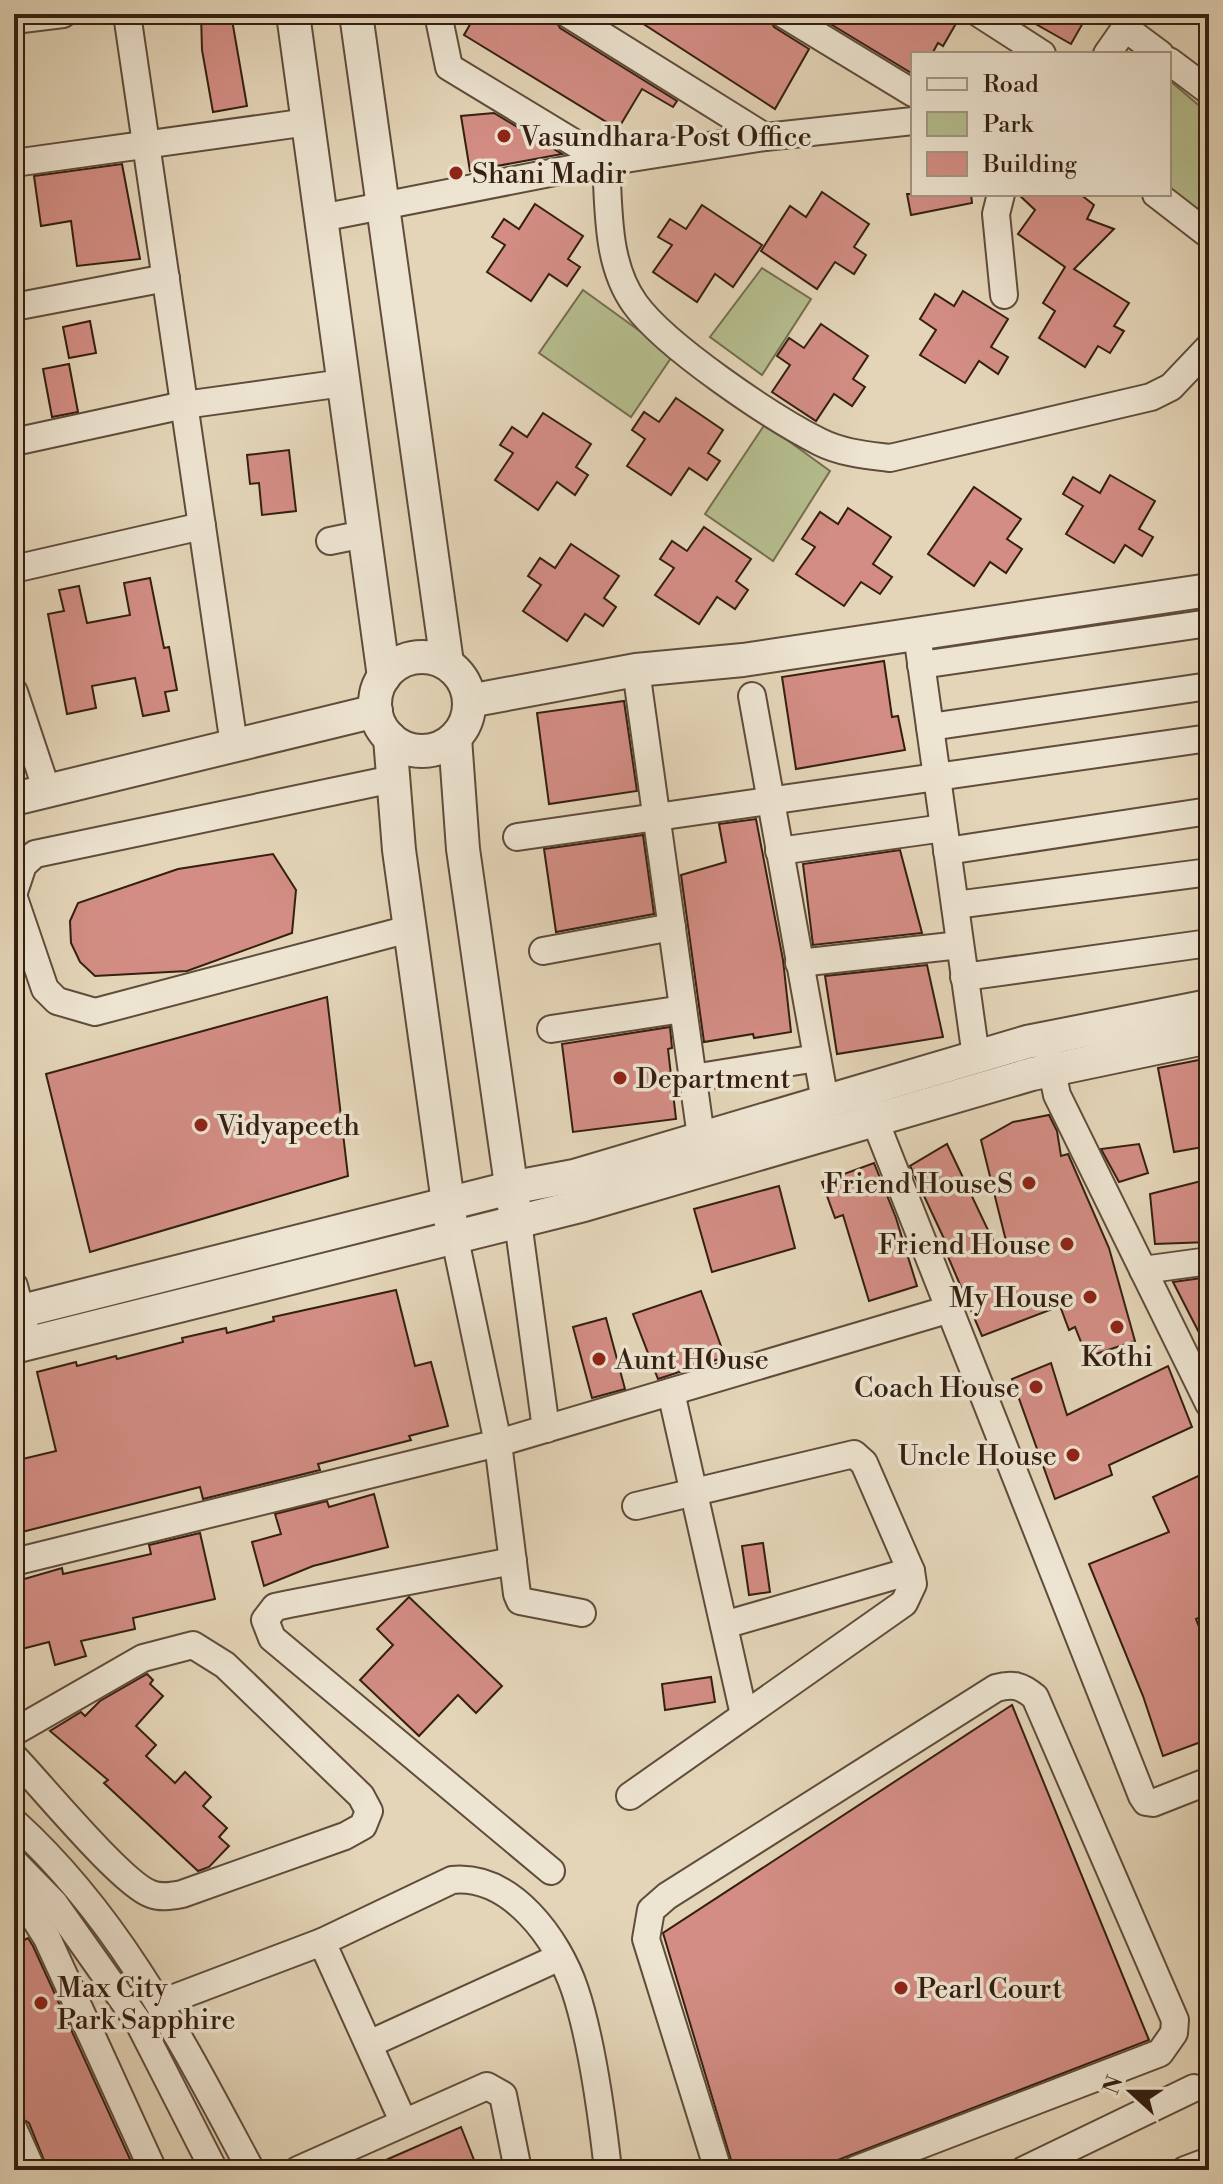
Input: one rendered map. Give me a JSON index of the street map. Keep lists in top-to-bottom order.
{
  "places": [
    "Vasundhara Post Office",
    "Shani Madir",
    "Department",
    "Vidyapeeth",
    "Friend HouseS",
    "Friend House",
    "My House",
    "Kothi",
    "Aunt HOuse",
    "Coach House",
    "Uncle House",
    "Pearl Court",
    "Max City Park Sapphire"
  ],
  "legend": ["Road", "Park", "Building"],
  "north": "left"
}
